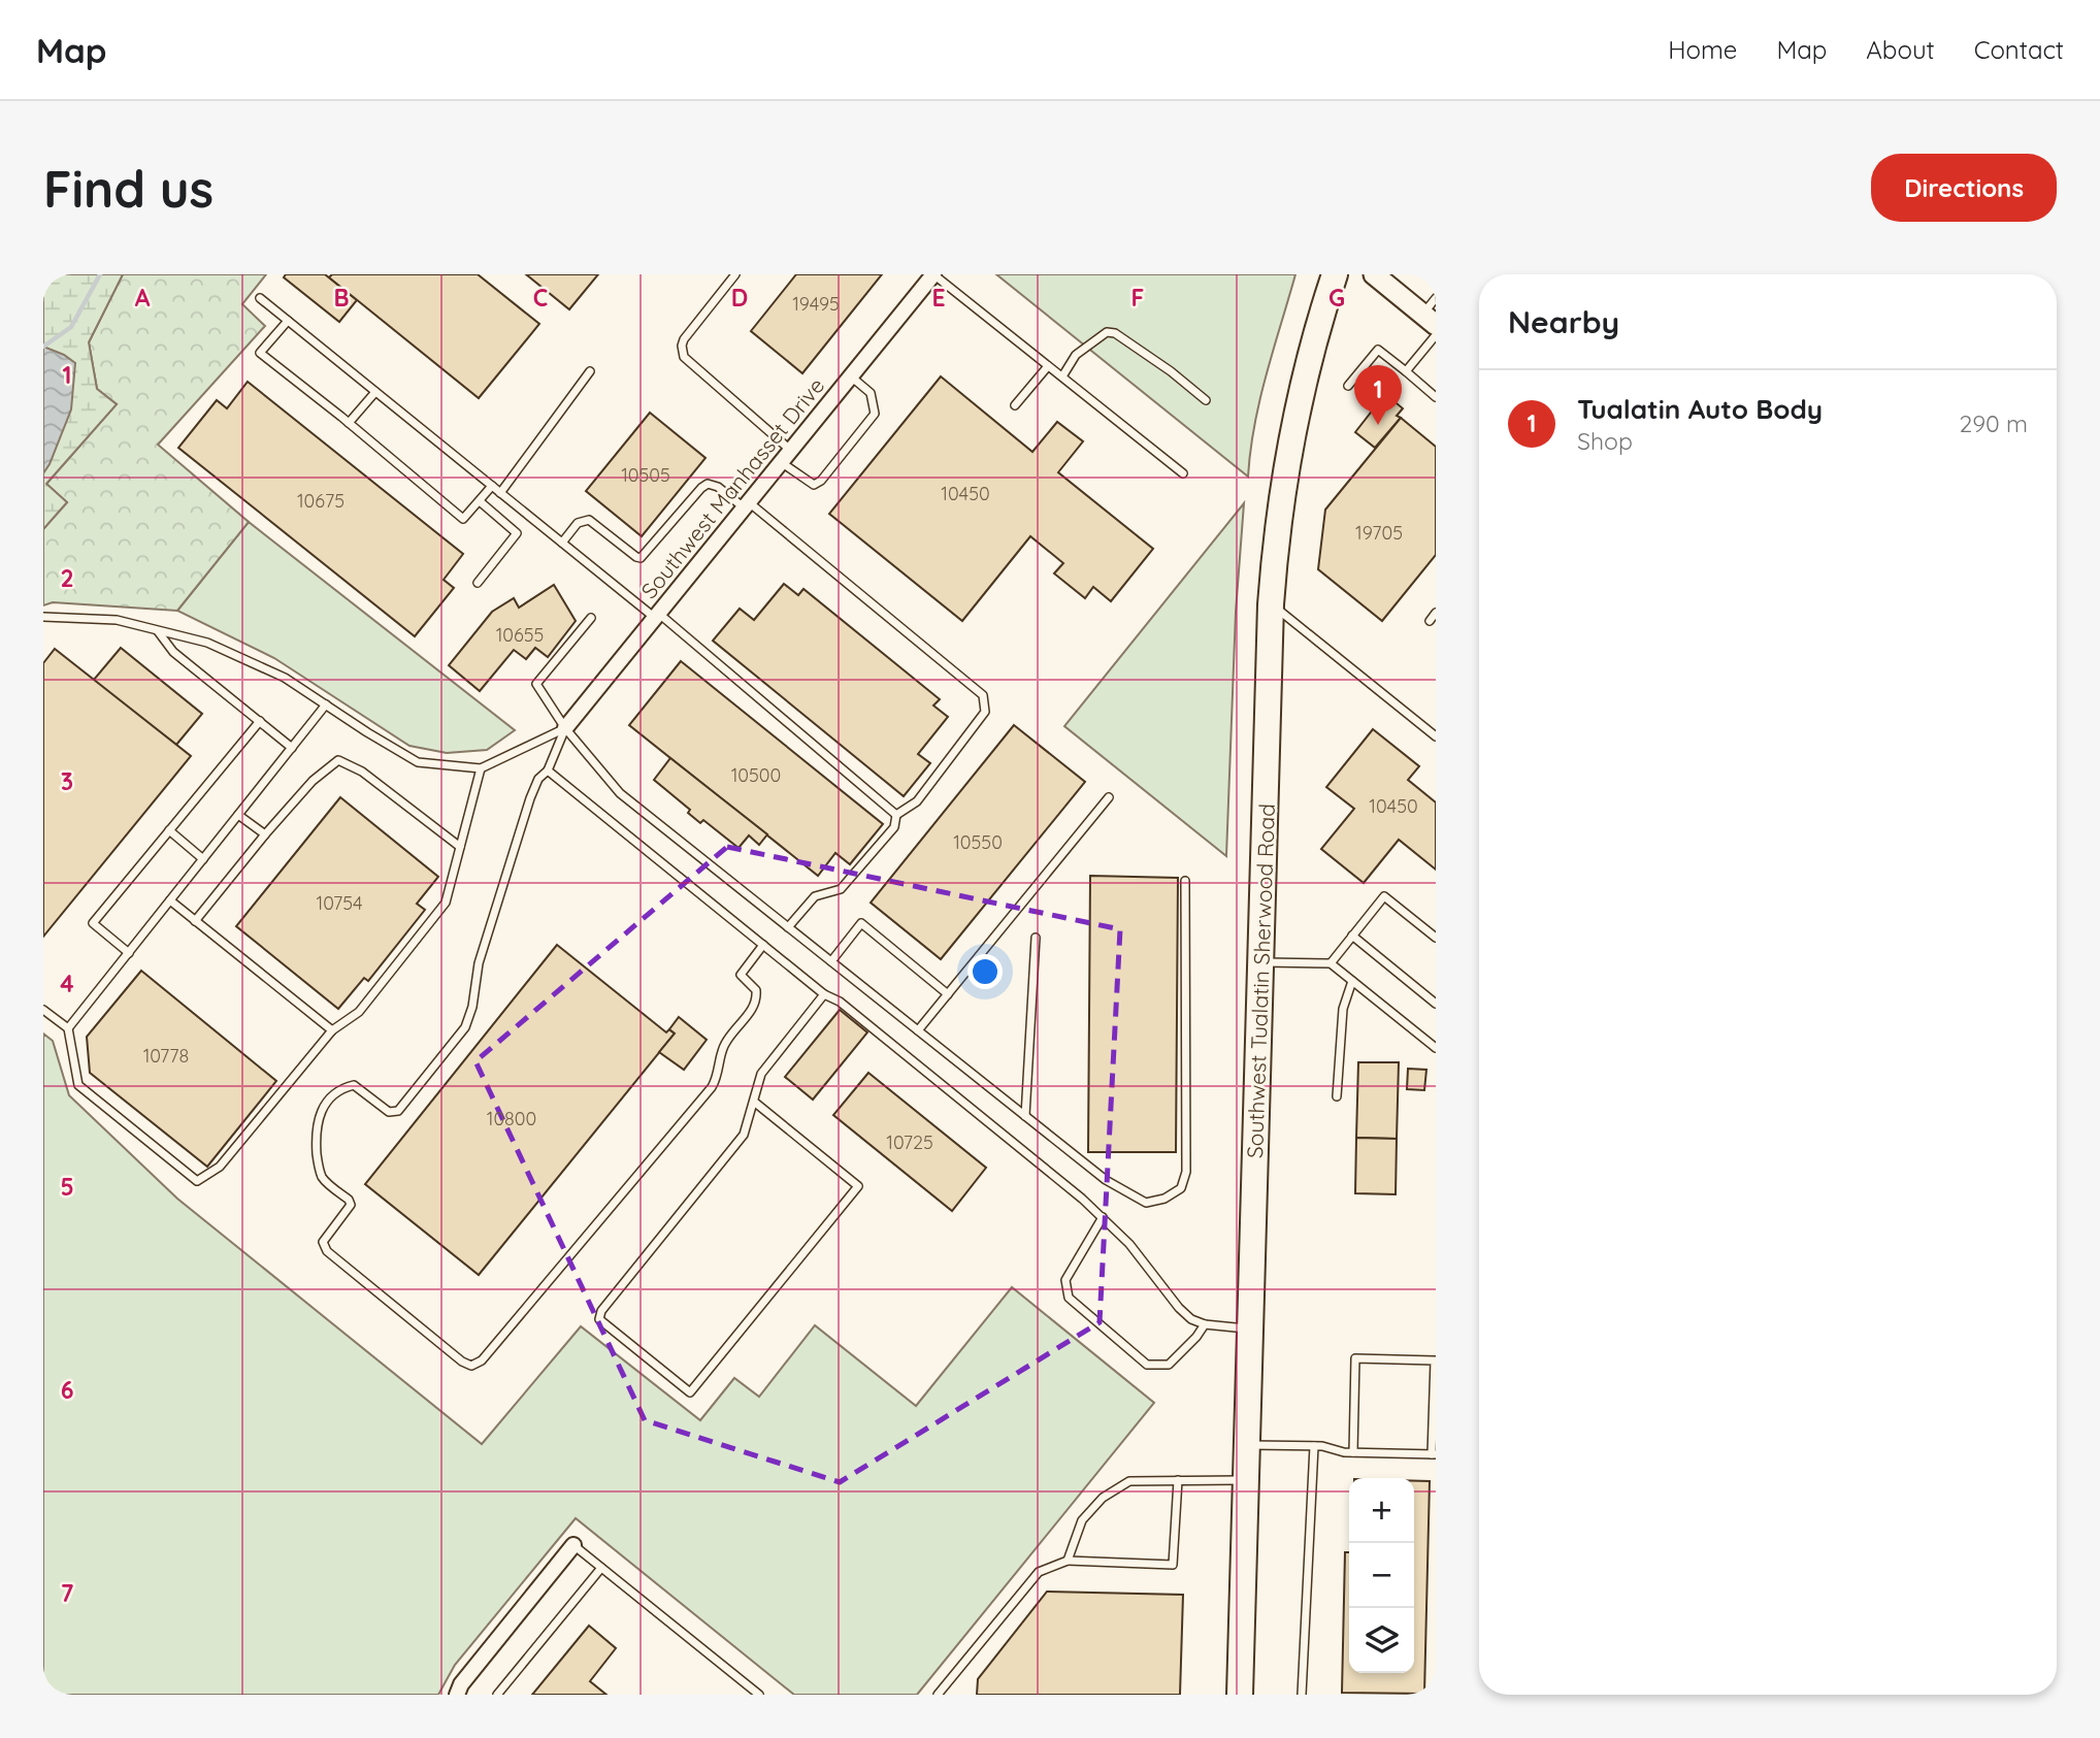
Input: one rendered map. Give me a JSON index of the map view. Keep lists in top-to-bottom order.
{
  "streets": {
    "highway": ["Southwest Tualatin Sherwood Road"],
    "street": ["Southwest Manhasset Drive"]
  },
  "house_numbers": [
    "19495",
    "10505",
    "10450",
    "10675",
    "19705",
    "10655",
    "10500",
    "10450",
    "10550",
    "10754",
    "10778",
    "10800",
    "10725"
  ],
  "page": {
    "header": "Map",
    "nav": [
      "Home",
      "Map",
      "About",
      "Contact"
    ],
    "buttons": "Directions",
    "title": "Find us",
    "heading": "Nearby",
    "pins": "1",
    "list": [
      {
        "mark": "1",
        "name": "Tualatin Auto Body",
        "note": "Shop",
        "value": "290 m"
      }
    ],
    "map_buttons": ["+", "−"]
  },
  "grid": {
    "columns": [
      "A",
      "B",
      "C",
      "D",
      "E",
      "F",
      "G"
    ],
    "rows": [
      "1",
      "2",
      "3",
      "4",
      "5",
      "6",
      "7"
    ]
  }
}
